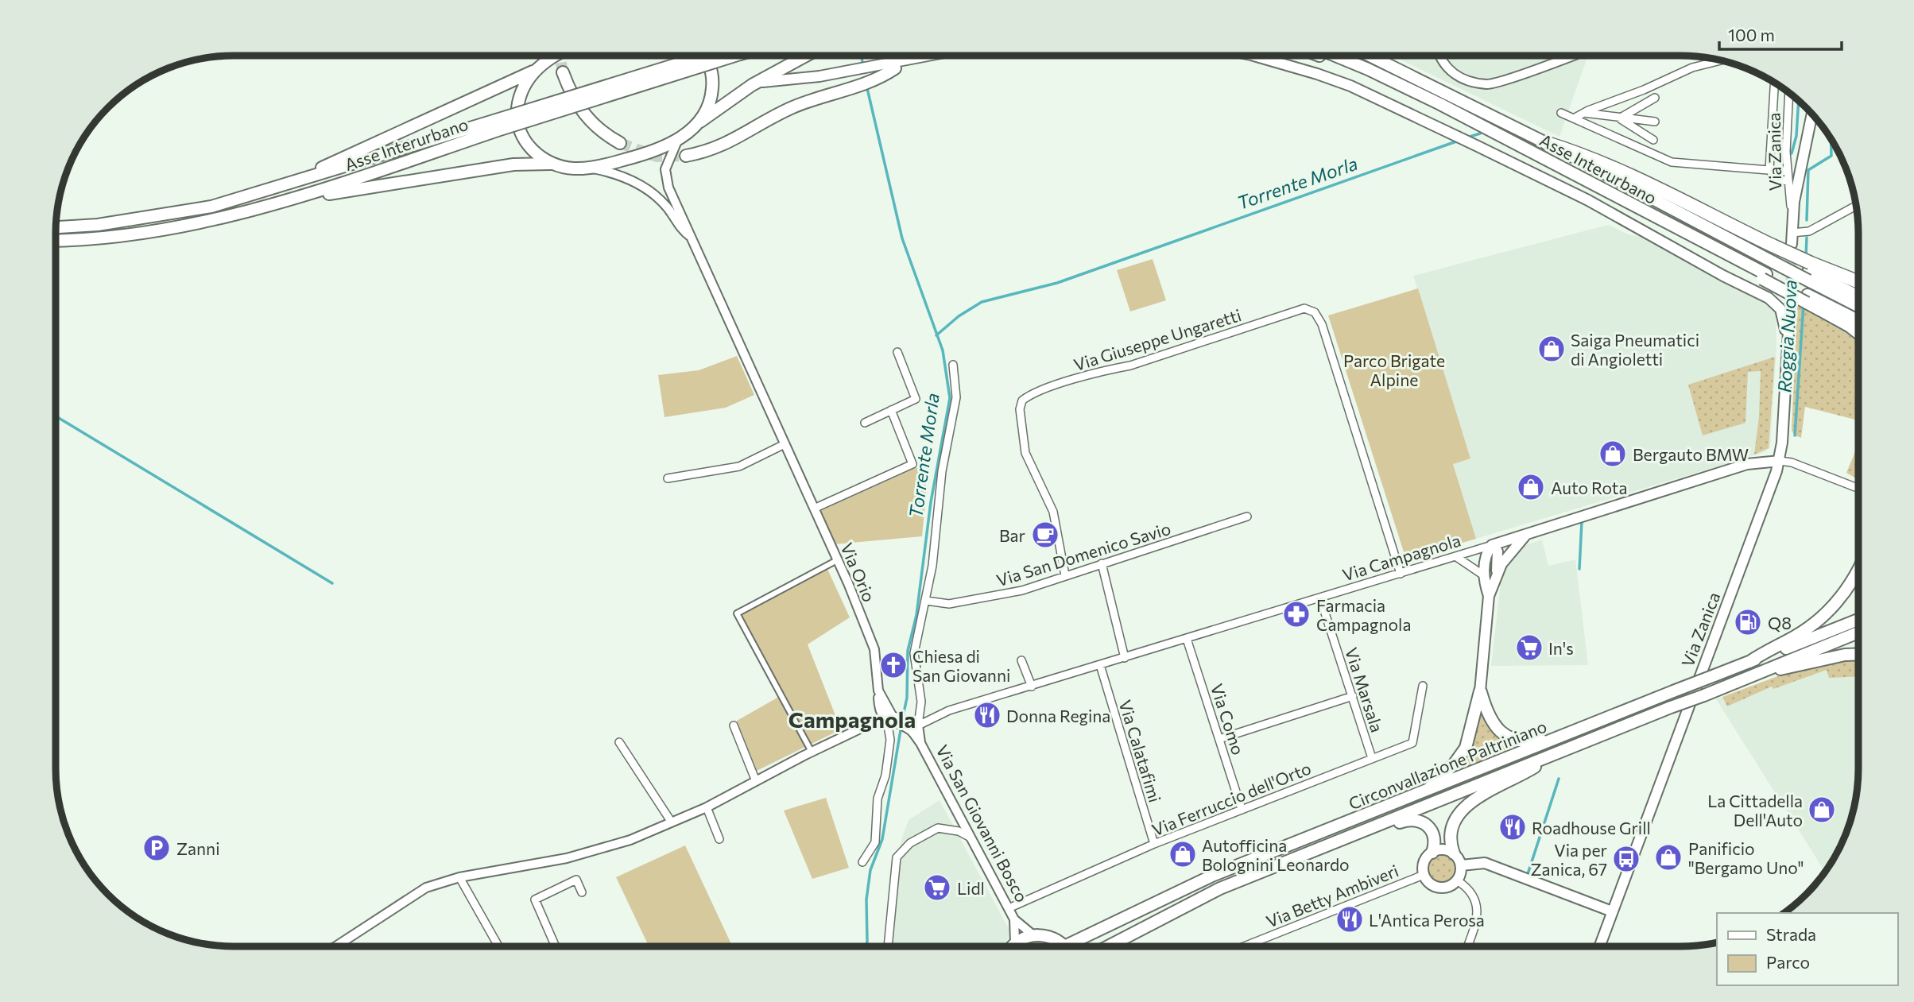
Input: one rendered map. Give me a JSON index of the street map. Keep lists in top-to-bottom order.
{
  "streets": {
    "main road": [
      "Asse Interurbano",
      "Via Zanica",
      "Via Campagnola",
      "Circonvallazione Paltriniano",
      "Via San Giovanni Bosco"
    ],
    "street": [
      "Via Giuseppe Ungaretti",
      "Via San Domenico Savio",
      "Via Orio",
      "Via Marsala",
      "Via Como",
      "Via Calatafimi",
      "Via Ferruccio dell'Orto",
      "Via Betty Ambiveri"
    ]
  },
  "crossings": [
    ["Via Zanica", "Via Campagnola"],
    ["Via Giuseppe Ungaretti", "Via San Domenico Savio"],
    ["Via Giuseppe Ungaretti", "Via Campagnola"],
    ["Via Campagnola", "Via Marsala"],
    ["Via Campagnola", "Via Como"],
    ["Via Campagnola", "Via Calatafimi"],
    ["Via Campagnola", "Via San Giovanni Bosco"],
    ["Via Marsala", "Via Ferruccio dell'Orto"],
    ["Via Como", "Via Ferruccio dell'Orto"],
    ["Via Calatafimi", "Via Ferruccio dell'Orto"],
    ["Via Ferruccio dell'Orto", "Via San Giovanni Bosco"]
  ],
  "districts": ["Campagnola"],
  "water": ["Torrente Morla", "Roggia Nuova"],
  "parks": ["Parco Brigate Alpine"],
  "places": {
    "shop": [
      "Saiga Pneumatici di Angioletti",
      "Bergauto BMW",
      "Auto Rota",
      "La Cittadella Dell'Auto",
      "Autofficina Bolognini Leonardo",
      "Panificio \"Bergamo Uno\""
    ],
    "cafe": ["Bar"],
    "pharmacy": ["Farmacia Campagnola"],
    "fuel station": ["Q8"],
    "supermarket": ["In's", "Lidl"],
    "church": ["Chiesa di San Giovanni"],
    "restaurant": ["Donna Regina", "Roadhouse Grill", "L'Antica Perosa"],
    "parking": ["Zanni"],
    "bus stop": ["Via per Zanica, 67"]
  },
  "legend": ["Strada", "Parco"],
  "scale_bar": "100 m"
}
